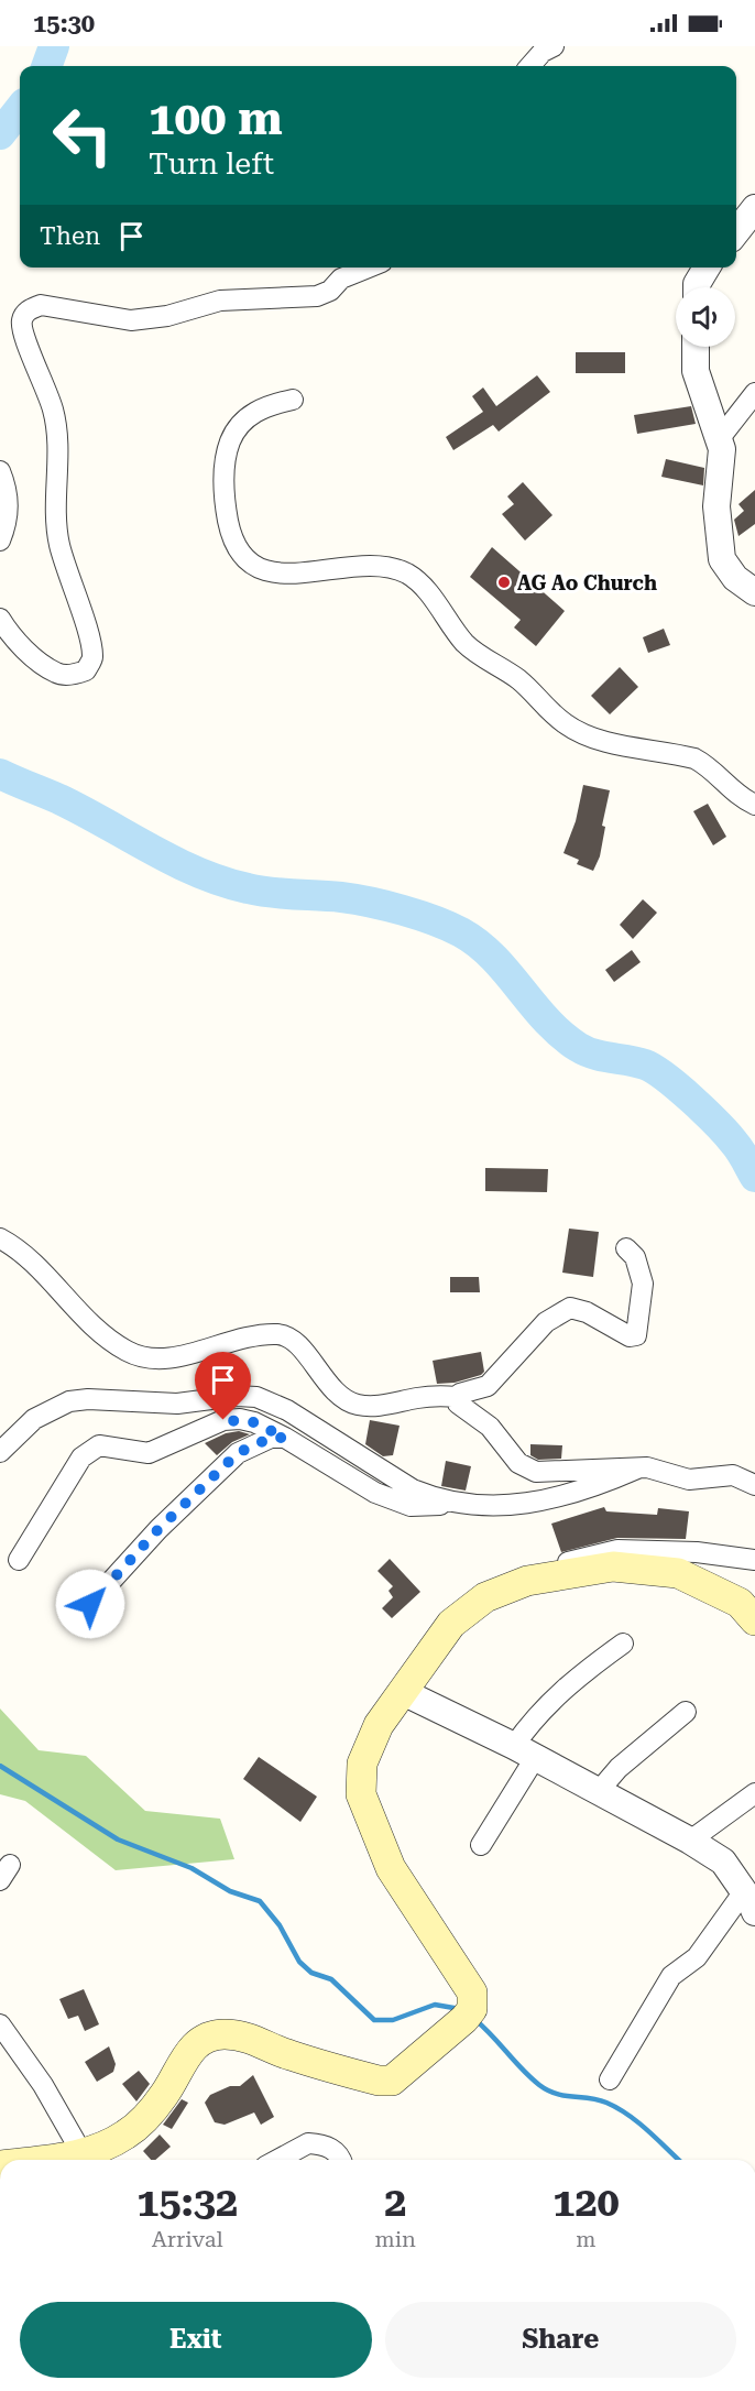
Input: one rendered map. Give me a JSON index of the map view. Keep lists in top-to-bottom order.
{
  "places": ["AG Ao Church"],
  "page": {
    "status": "15:30",
    "turn": ["100 m", "Turn left"],
    "then": "Then",
    "eta": [
      "15:32",
      "Arrival",
      "2",
      "min",
      "120",
      "m"
    ],
    "buttons": ["Exit", "Share"]
  }
}
